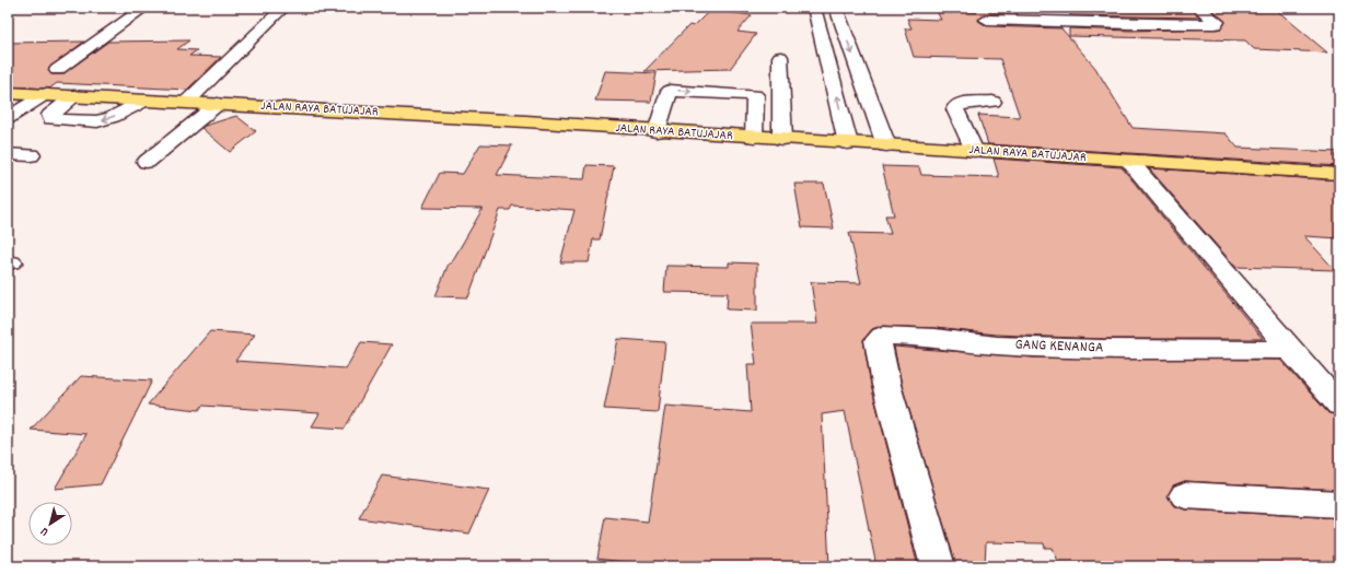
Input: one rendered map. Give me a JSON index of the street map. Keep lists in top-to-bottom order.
{
  "streets": {
    "highway": ["JALAN RAYA BATUJAJAR"],
    "street": ["GANG KENANGA"]
  },
  "north": "bottom left"
}
